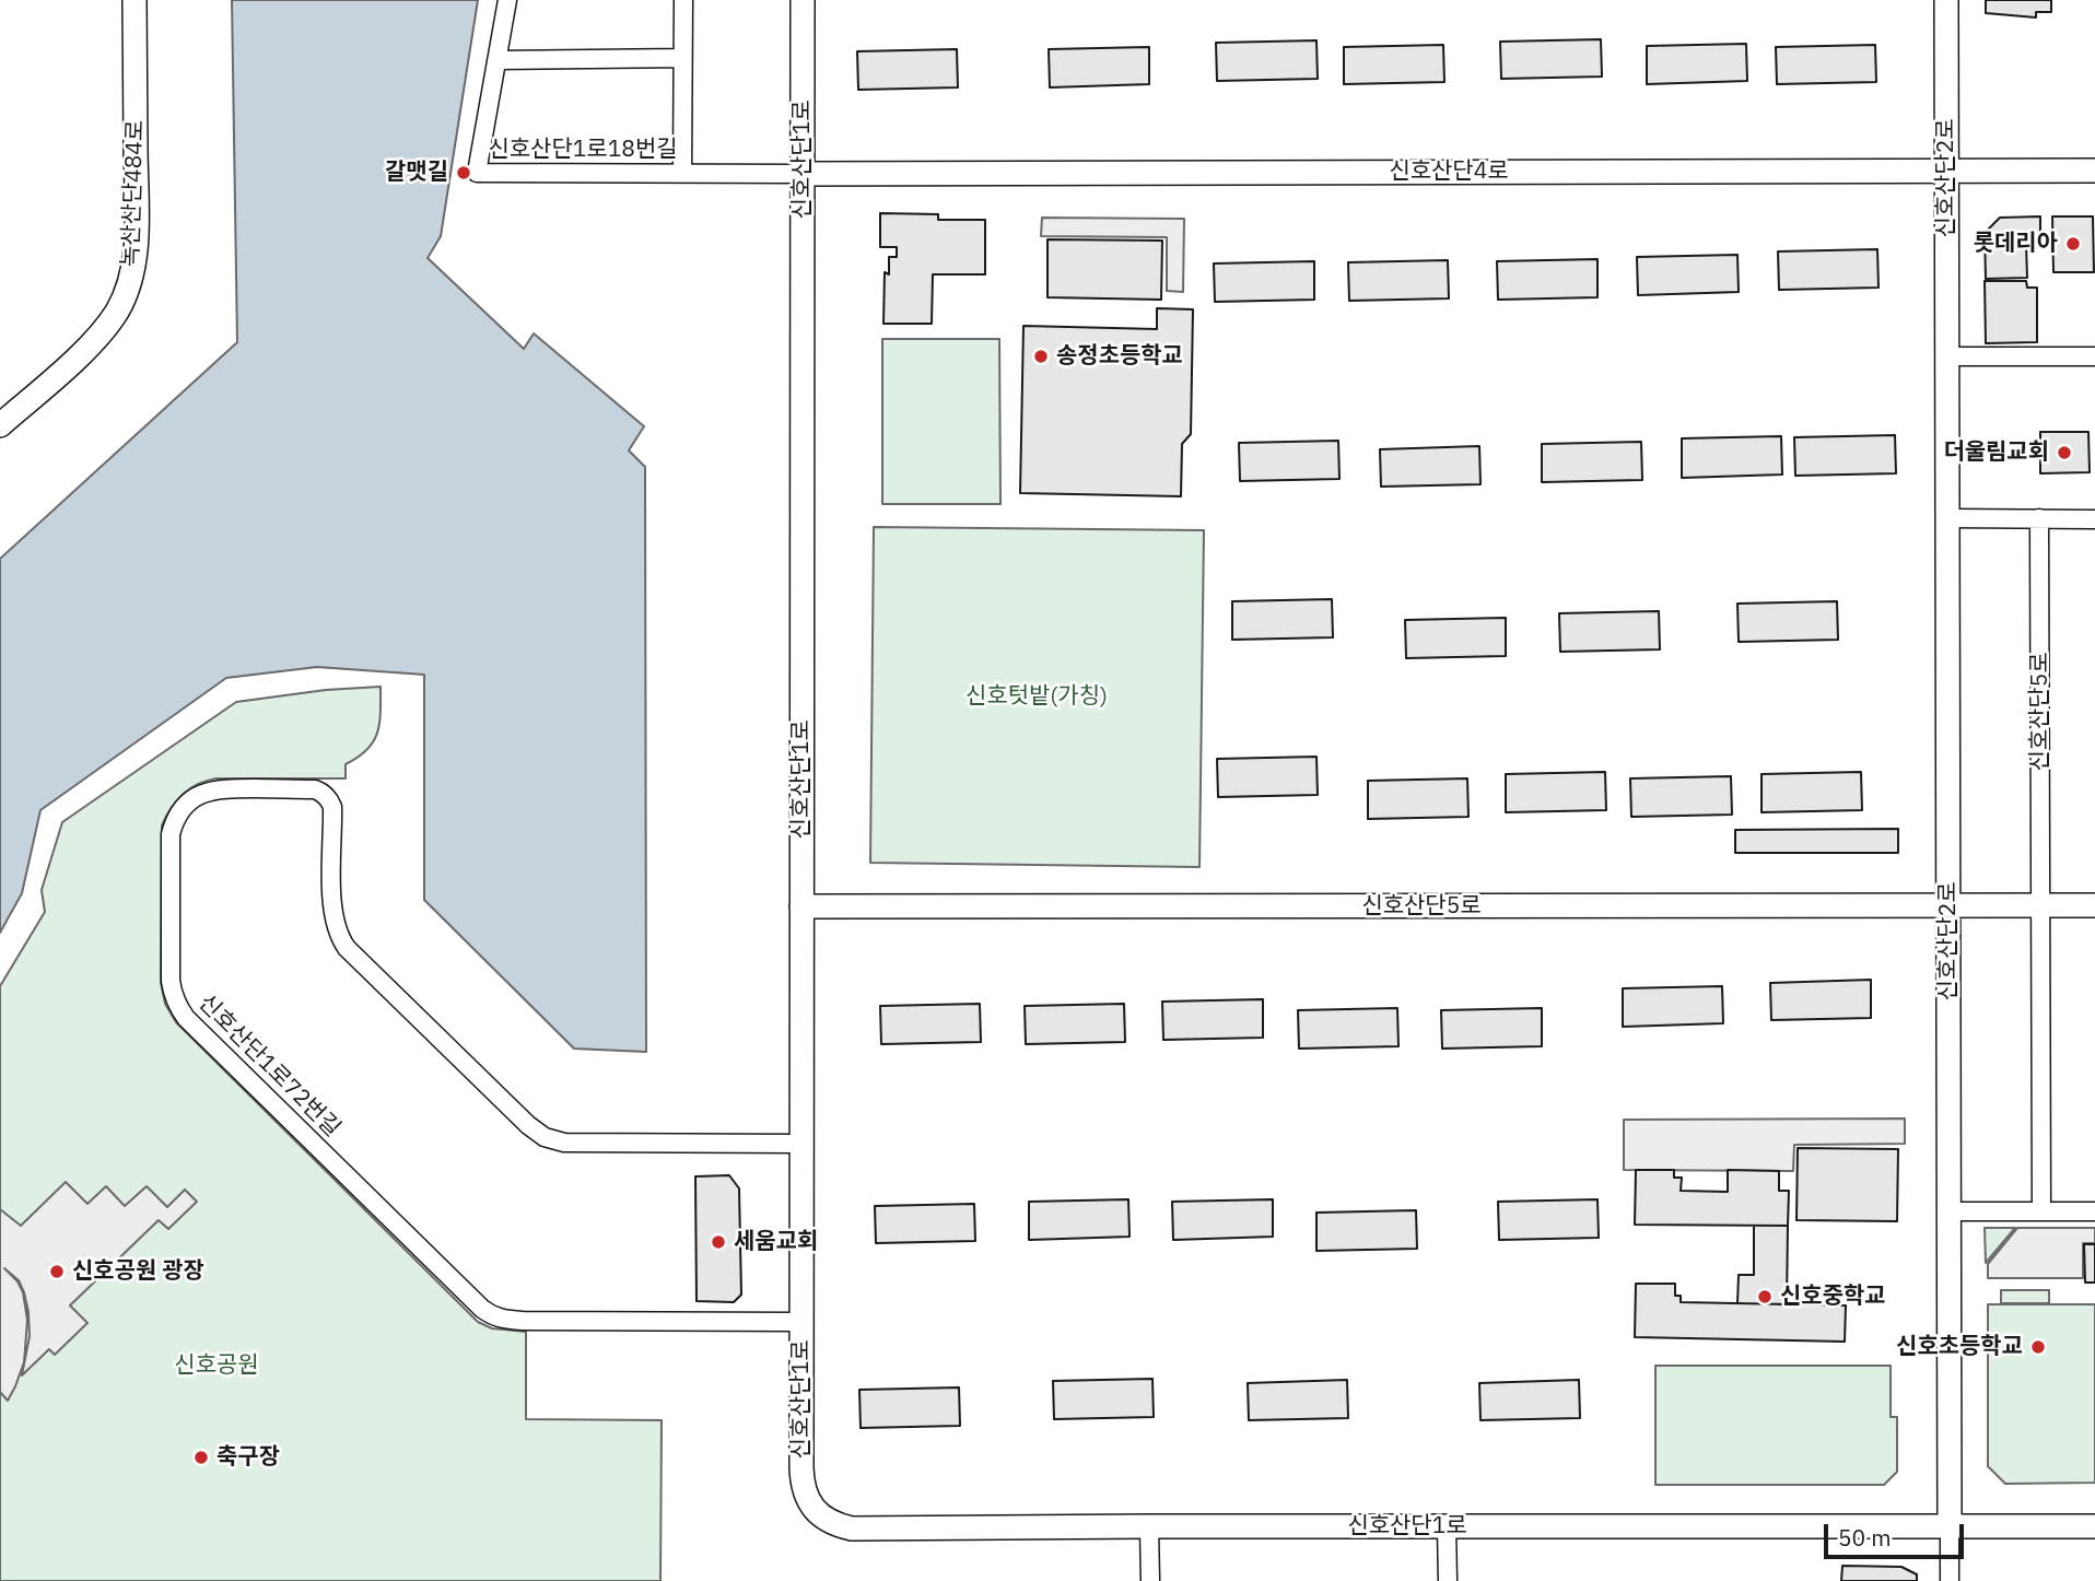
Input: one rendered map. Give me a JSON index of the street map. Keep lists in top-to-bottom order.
{
  "streets": {
    "main road": [
      "신호산단1로",
      "신호산단4로",
      "신호산단2로",
      "녹산산단484로",
      "신호산단5로"
    ],
    "street": ["신호산단1로18번길", "신호산단1로72번길"]
  },
  "crossings": [
    ["신호산단1로18번길", "신호산단1로"],
    ["신호산단1로18번길", "신호산단4로"],
    ["신호산단1로", "신호산단4로"],
    ["신호산단1로", "신호산단2로"],
    ["신호산단1로", "신호산단5로"],
    ["신호산단1로", "신호산단1로72번길"],
    ["신호산단4로", "신호산단2로"],
    ["신호산단2로", "신호산단5로"]
  ],
  "parks": ["신호텃밭(가칭)", "신호공원"],
  "places": [
    "갈맷길",
    "롯데리아",
    "송정초등학교",
    "더울림교회",
    "세움교회",
    "신호공원 광장",
    "신호중학교",
    "신호초등학교",
    "축구장"
  ],
  "scale_bar": "50 m"
}
